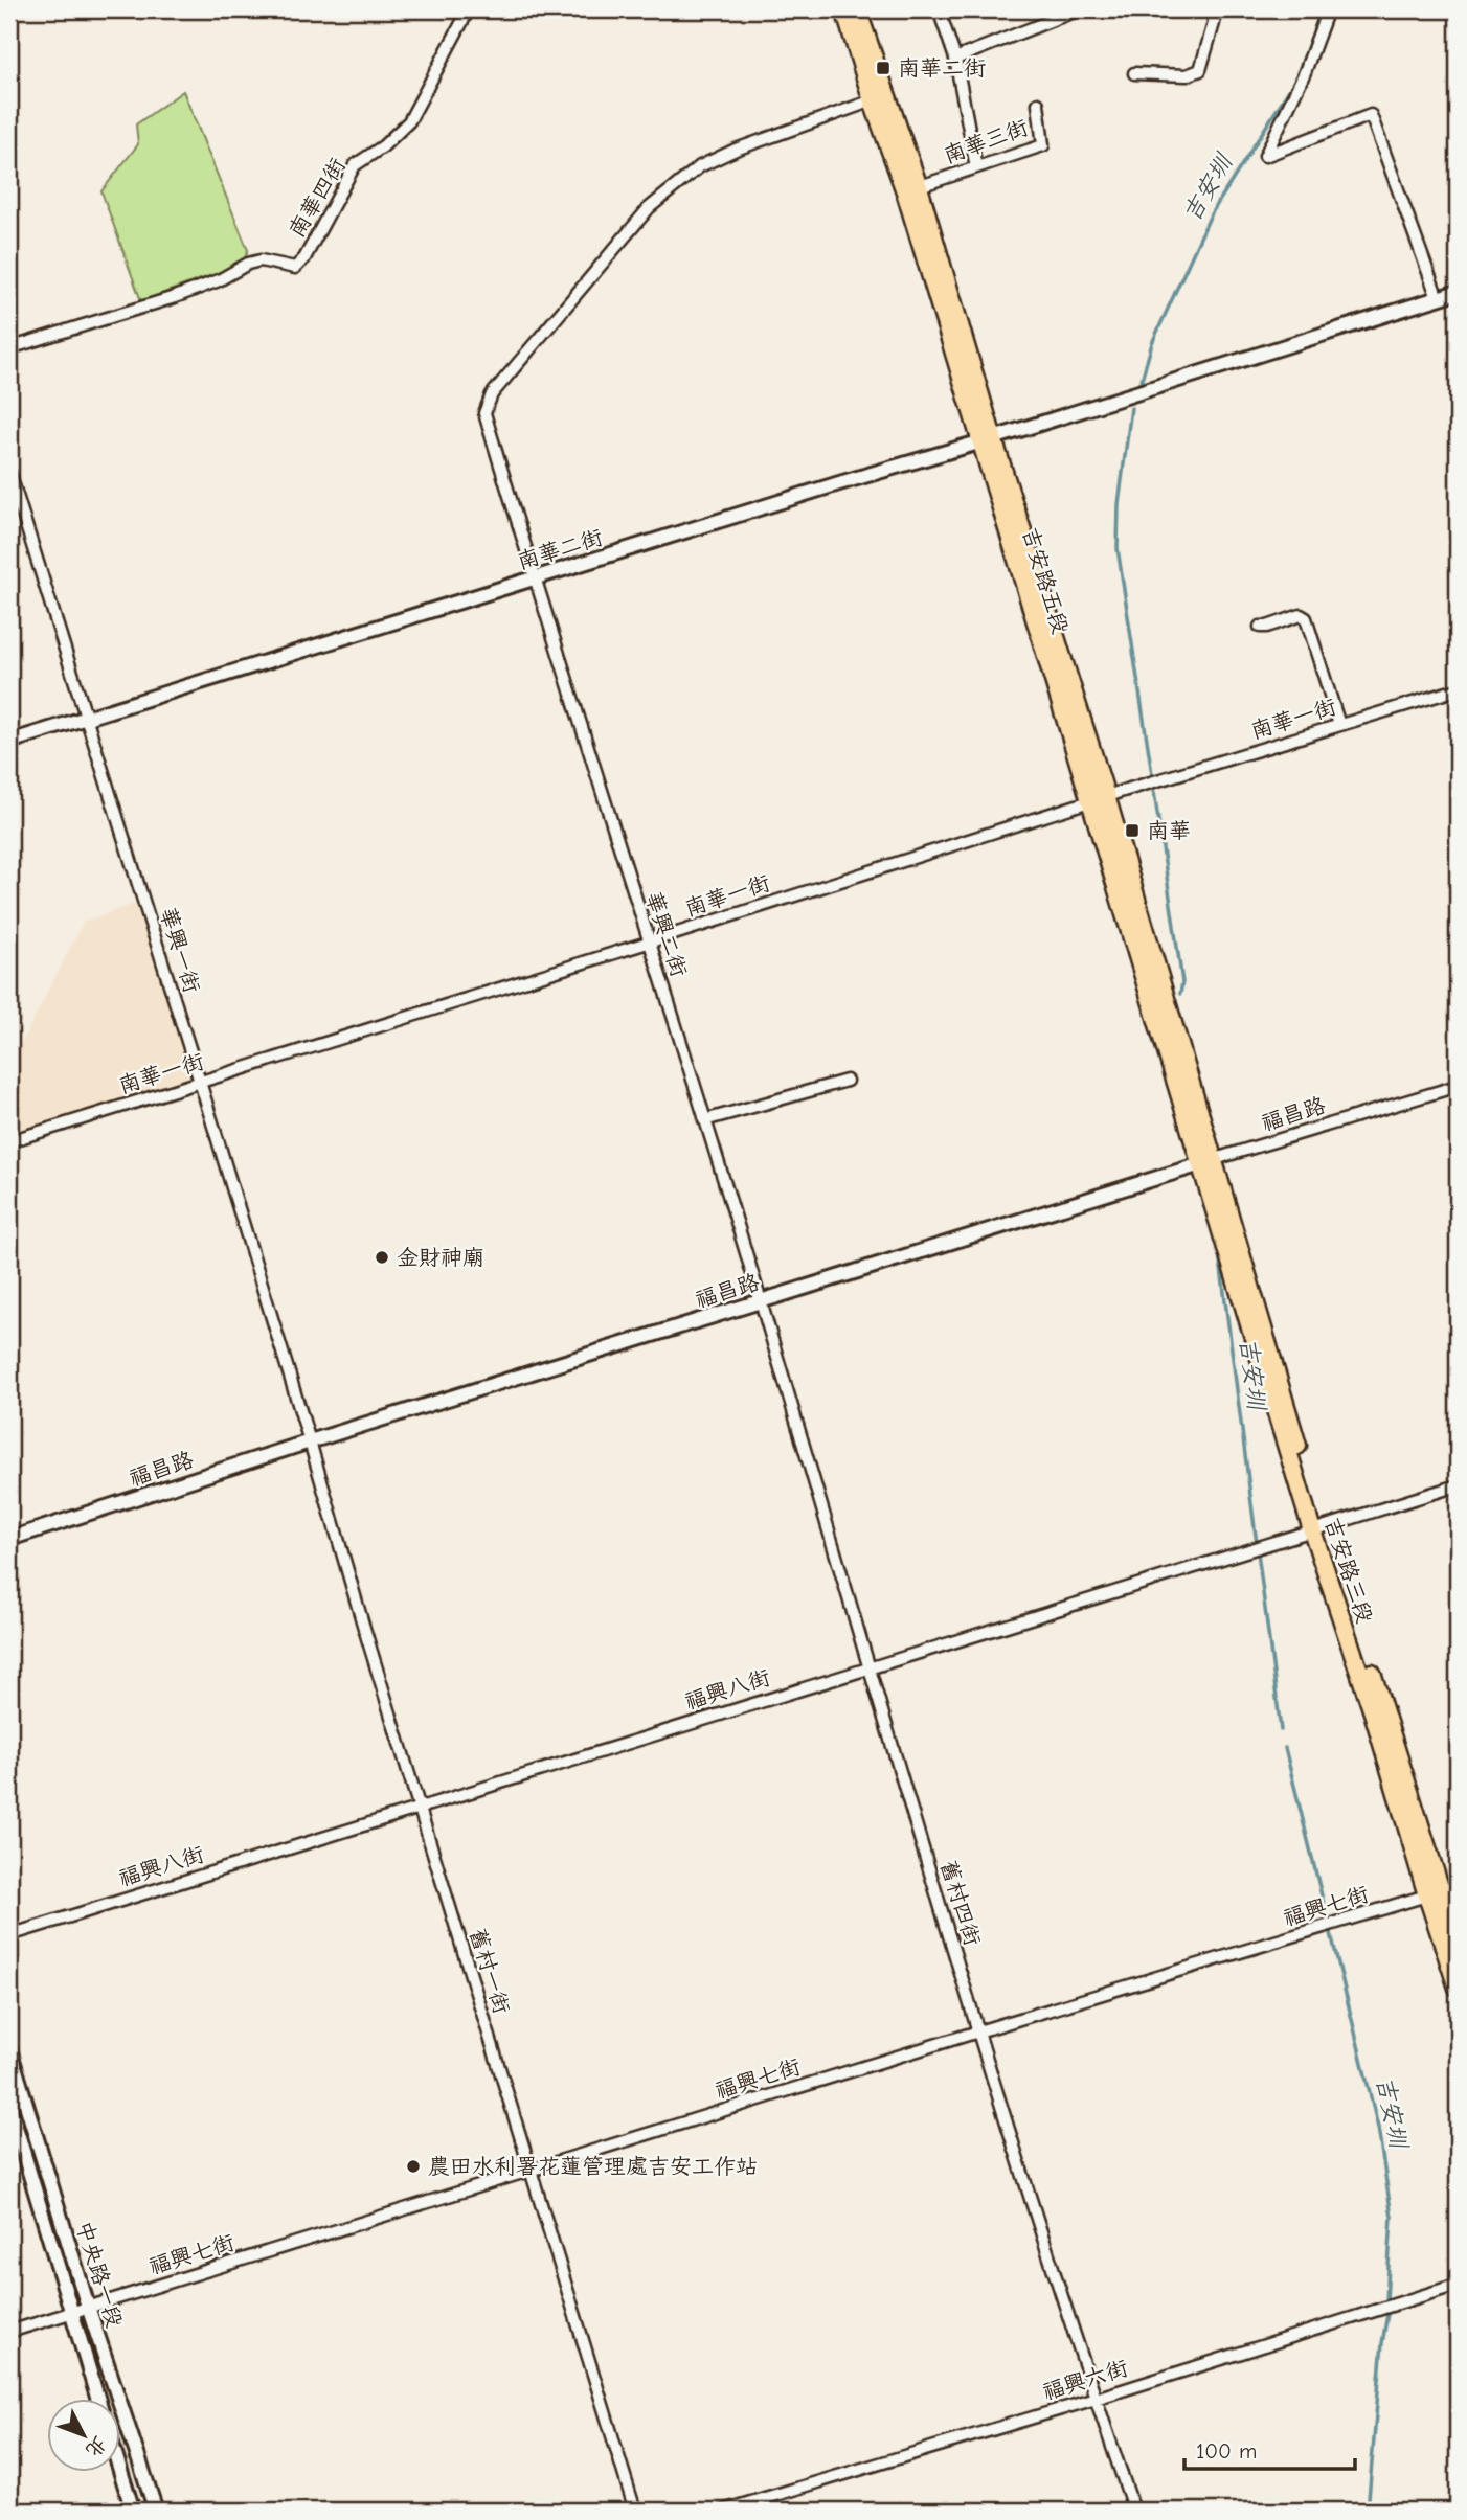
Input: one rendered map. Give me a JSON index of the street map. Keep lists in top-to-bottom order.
{
  "streets": {
    "main road": ["吉安路五段", "吉安路三段"],
    "street": [
      "南華三街",
      "南華四街",
      "南華二街",
      "南華一街",
      "華興二街",
      "華興一街",
      "福昌路",
      "福興八街",
      "舊村四街",
      "福興七街",
      "舊村一街",
      "中央路一段",
      "福興六街"
    ]
  },
  "crossings": [
    ["南華三街", "吉安路五段"],
    ["南華二街", "吉安路五段"],
    ["南華二街", "華興二街"],
    ["南華二街", "華興一街"],
    ["吉安路五段", "南華一街"],
    ["吉安路五段", "華興二街"],
    ["吉安路五段", "福昌路"],
    ["吉安路五段", "吉安路三段"],
    ["南華一街", "華興二街"],
    ["南華一街", "華興一街"],
    ["華興二街", "福昌路"],
    ["華興二街", "舊村四街"],
    ["華興一街", "福昌路"],
    ["華興一街", "舊村一街"],
    ["福昌路", "吉安路三段"],
    ["福昌路", "舊村四街"],
    ["福昌路", "舊村一街"],
    ["吉安路三段", "福興八街"],
    ["吉安路三段", "福興七街"],
    ["福興八街", "舊村四街"],
    ["福興八街", "舊村一街"],
    ["舊村四街", "福興七街"],
    ["舊村四街", "福興六街"],
    ["福興七街", "舊村一街"],
    ["福興七街", "中央路一段"]
  ],
  "water": ["吉安圳"],
  "places": {
    "transit": ["南華二街", "南華"],
    "other": ["金財神廟", "農田水利署花蓮管理處吉安工作站"]
  },
  "scale_bar": "100 m",
  "north": "bottom right"
}
